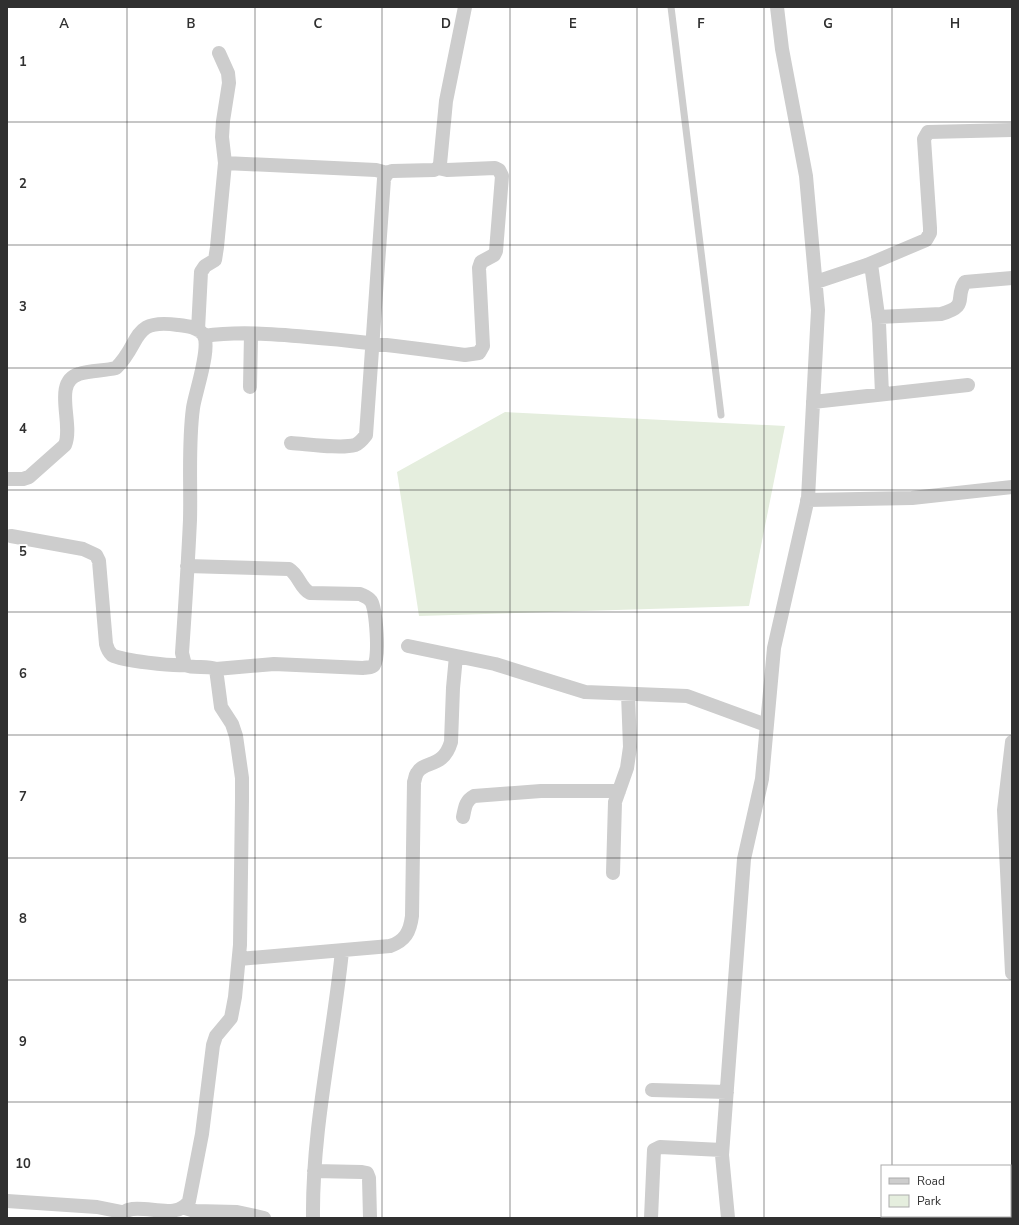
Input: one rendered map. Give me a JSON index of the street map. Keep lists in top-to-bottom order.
{
  "legend": ["Road", "Park"],
  "grid": {
    "columns": [
      "A",
      "B",
      "C",
      "D",
      "E",
      "F",
      "G",
      "H"
    ],
    "rows": [
      "1",
      "2",
      "3",
      "4",
      "5",
      "6",
      "7",
      "8",
      "9",
      "10"
    ]
  }
}
